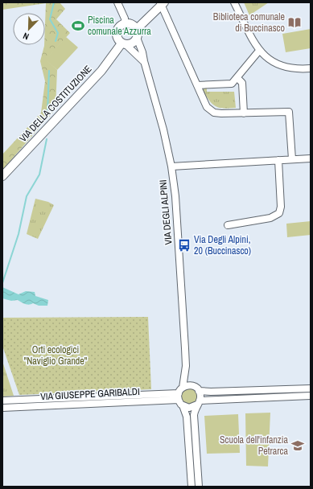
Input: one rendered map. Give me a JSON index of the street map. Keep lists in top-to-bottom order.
{
  "streets": {
    "main road": ["VIA DELLA COSTITUZIONE"],
    "street": ["VIA DEGLI ALPINI", "VIA GIUSEPPE GARIBALDI"]
  },
  "crossings": [
    ["VIA DELLA COSTITUZIONE", "VIA DEGLI ALPINI"],
    ["VIA DEGLI ALPINI", "VIA GIUSEPPE GARIBALDI"]
  ],
  "parks": ["Orti ecologici \"Naviglio Grande\""],
  "places": {
    "library": ["Biblioteca comunale di Buccinasco"],
    "sports": ["Piscina comunale Azzurra"],
    "bus stop": ["Via Degli Alpini, 20 (Buccinasco)"],
    "school or university": ["Scuola dell'infanzia Petrarca"]
  },
  "north": "bottom left"
}
